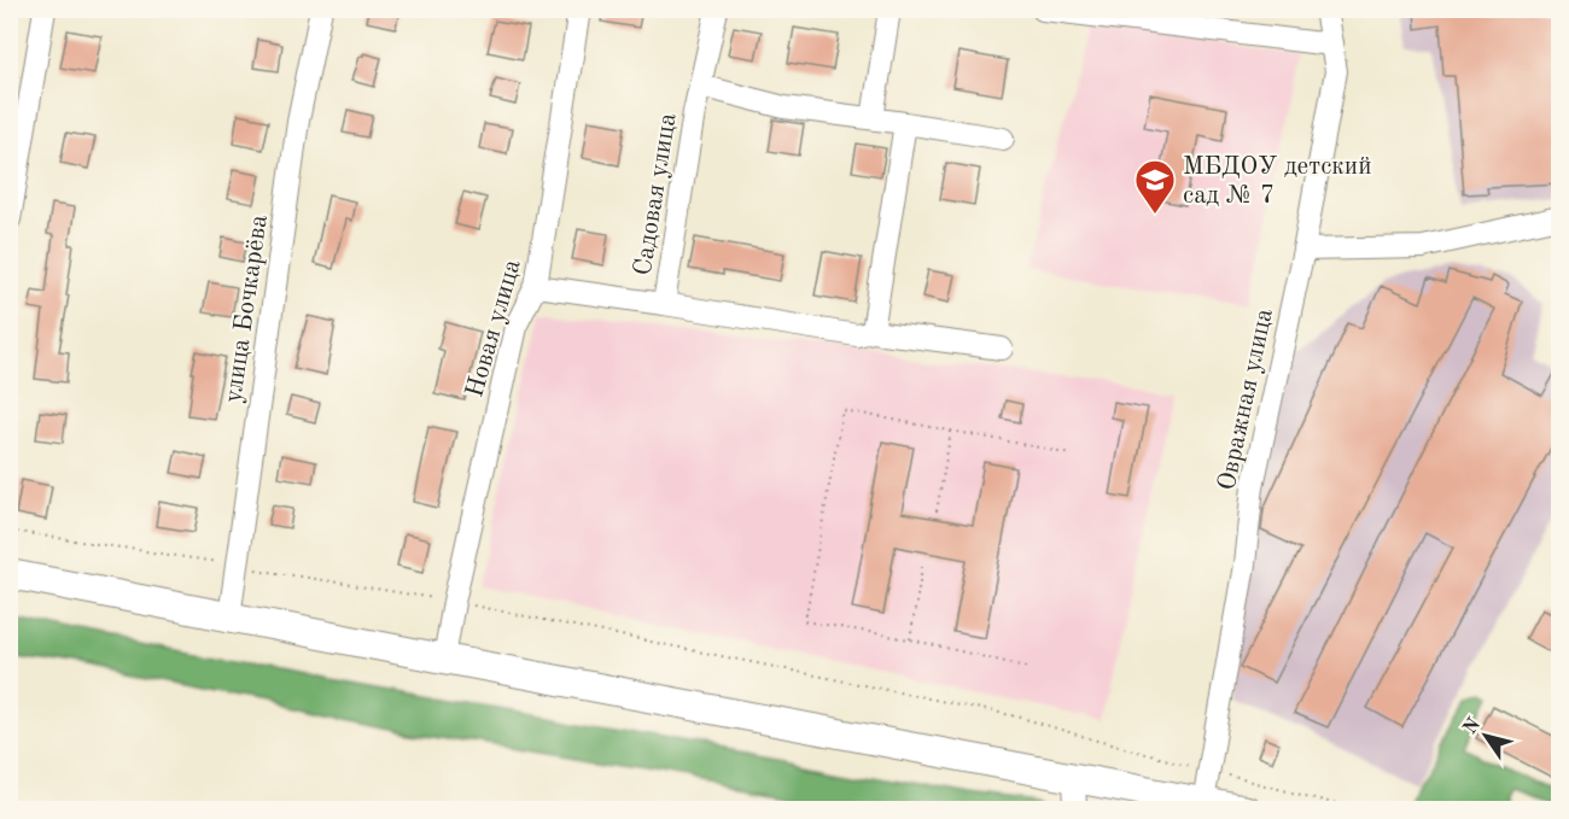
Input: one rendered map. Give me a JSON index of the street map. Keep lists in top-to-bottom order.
{
  "streets": {
    "street": [
      "Садовая улица",
      "улица Бочкарёва",
      "Новая улица",
      "Овражная улица"
    ]
  },
  "crossings": [
    ["Садовая улица", "Новая улица"]
  ],
  "places": {
    "school or university": ["МБДОУ детский сад № 7"]
  },
  "north": "top left"
}
